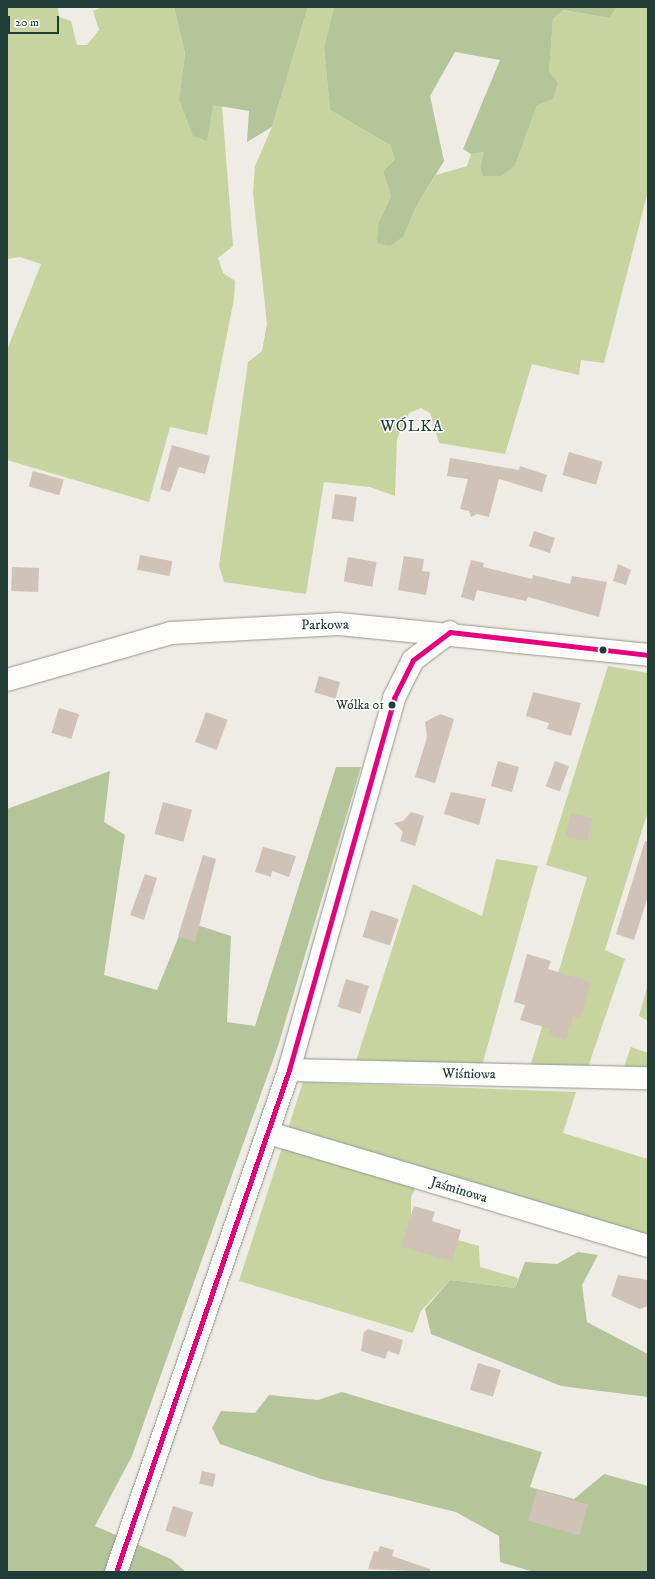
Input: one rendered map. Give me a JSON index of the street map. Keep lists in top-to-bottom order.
{
  "streets": {
    "street": ["Parkowa", "Wiśniowa", "Jaśminowa"]
  },
  "districts": ["WÓLKA"],
  "places": ["Wólka 01"],
  "scale_bar": "20 m"
}
